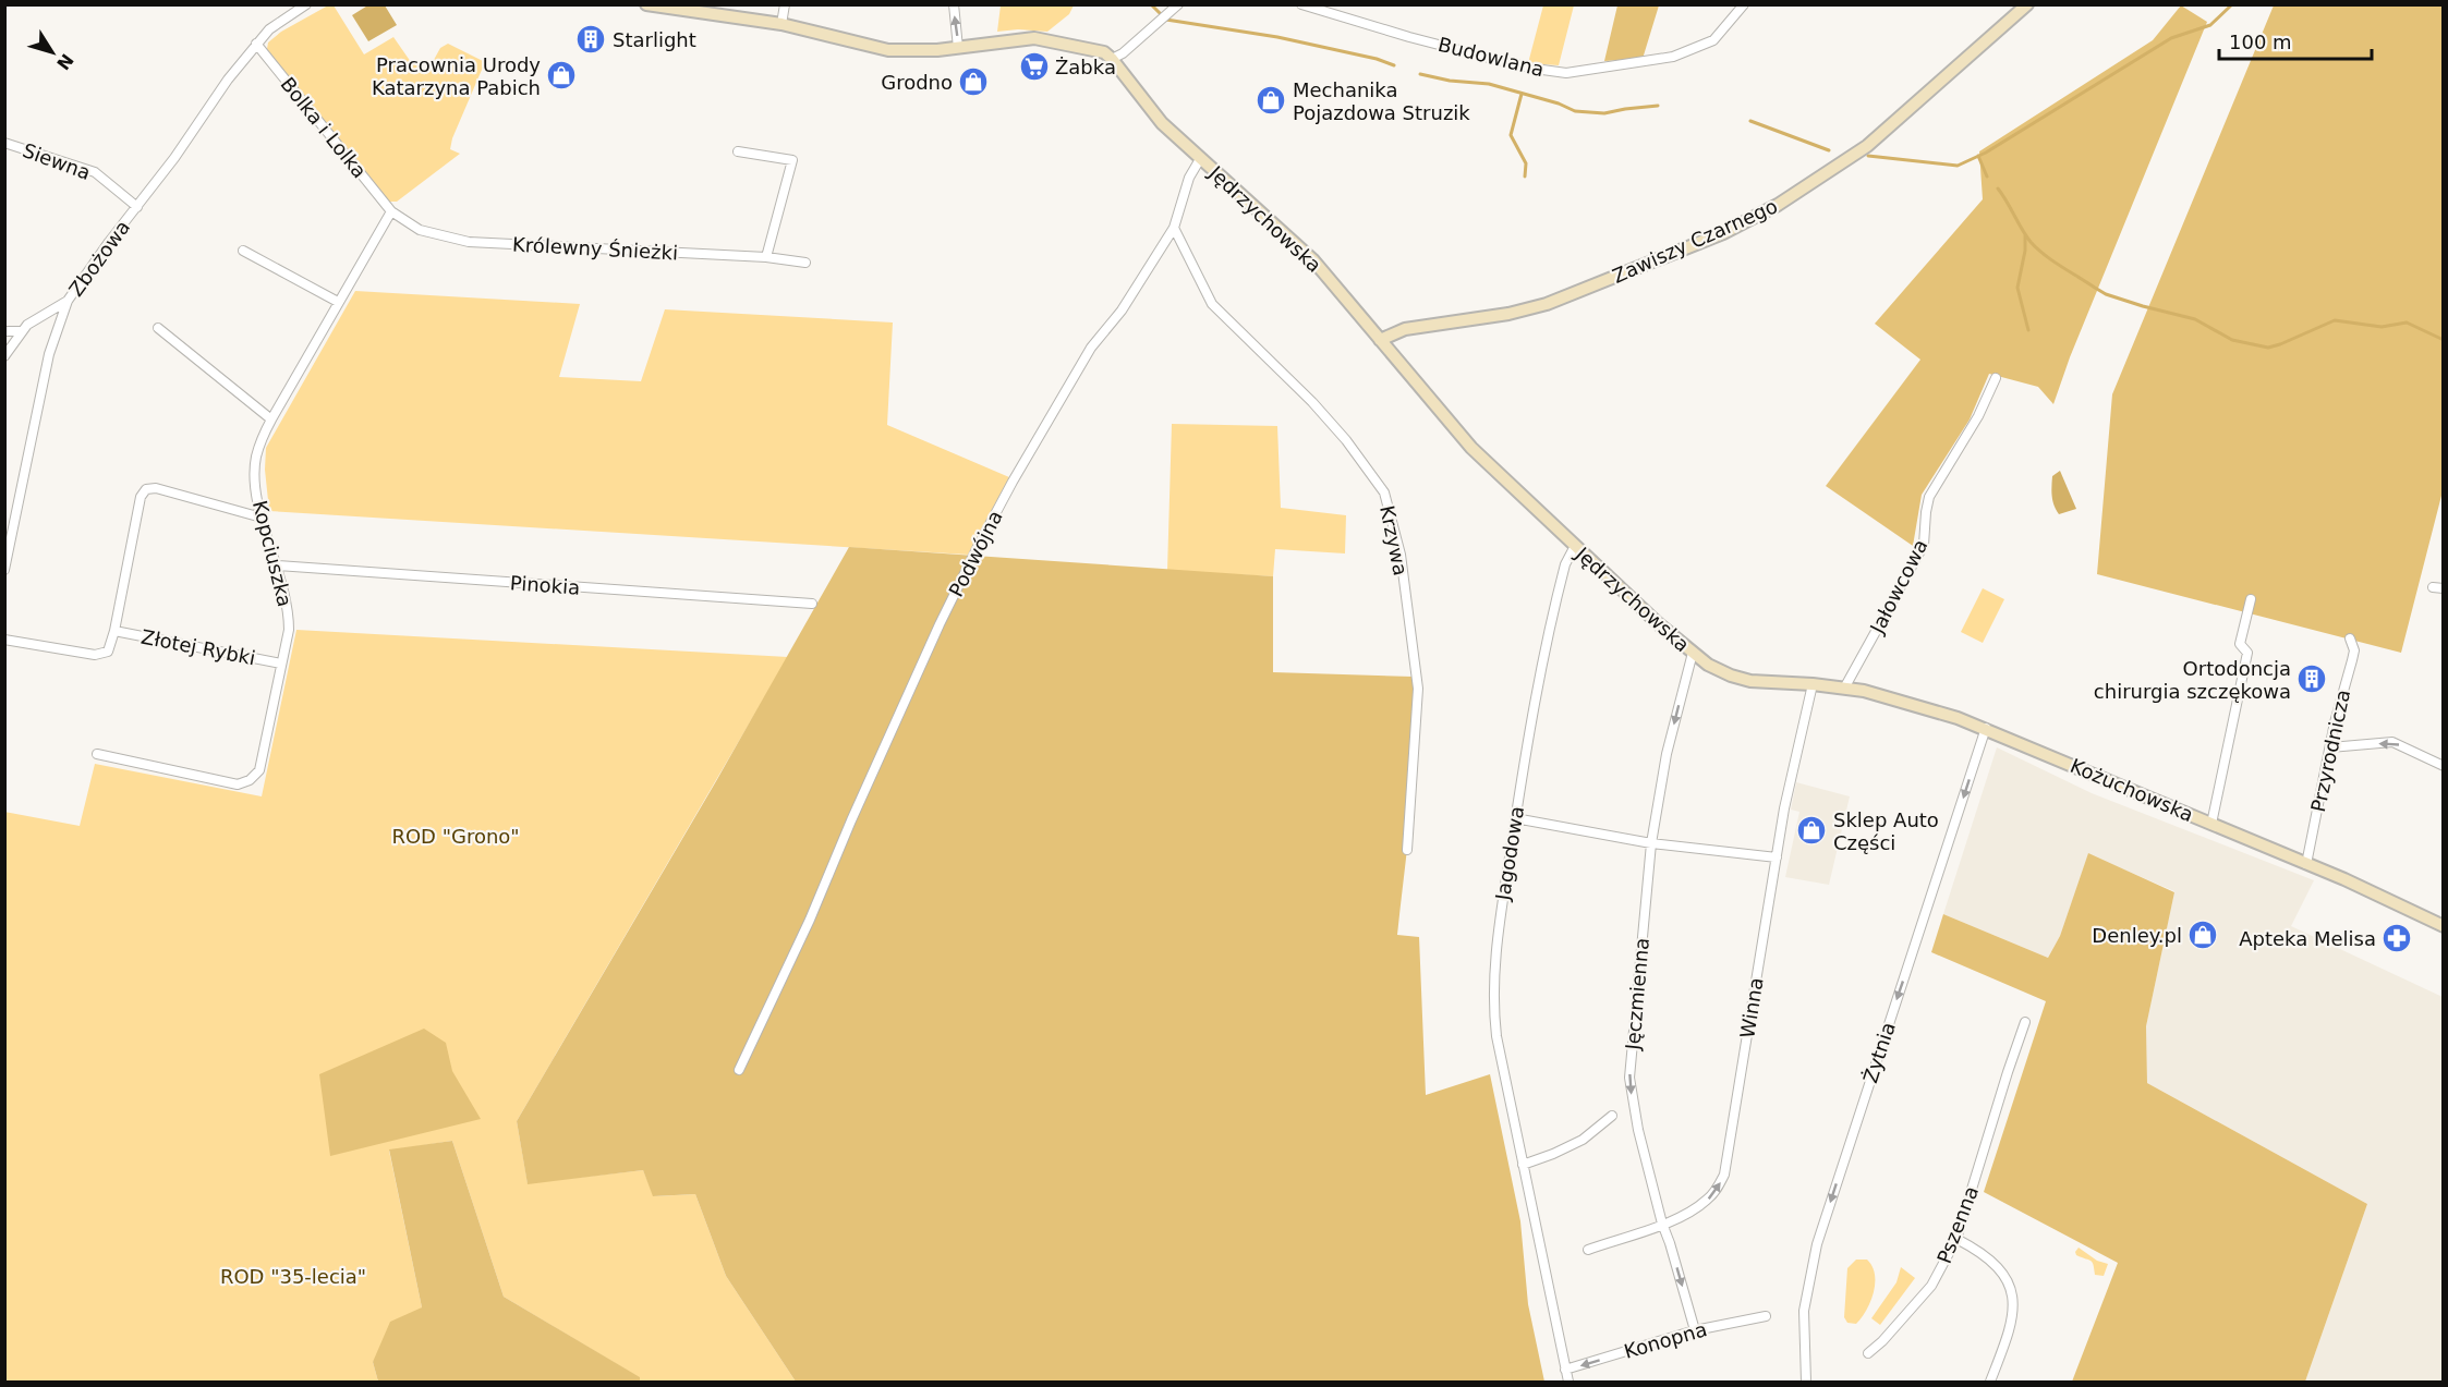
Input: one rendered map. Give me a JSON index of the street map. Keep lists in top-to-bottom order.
{
  "streets": {
    "main road": ["Jędrzychowska", "Zawiszy Czarnego", "Kożuchowska"],
    "street": [
      "Budowlana",
      "Bolka i Lolka",
      "Siewna",
      "Królewny Śnieżki",
      "Zbożowa",
      "Krzywa",
      "Kopciuszka",
      "Podwójna",
      "Pinokia",
      "Jałowcowa",
      "Złotej Rybki",
      "Przyrodnicza",
      "Jagodowa",
      "Jęczmienna",
      "Winna",
      "Żytnia",
      "Pszenna",
      "Konopna"
    ]
  },
  "crossings": [
    ["Bolka i Lolka", "Królewny Śnieżki"],
    ["Bolka i Lolka", "Zbożowa"],
    ["Bolka i Lolka", "Kopciuszka"],
    ["Siewna", "Zbożowa"],
    ["Jędrzychowska", "Zawiszy Czarnego"],
    ["Jędrzychowska", "Podwójna"],
    ["Jędrzychowska", "Kożuchowska"],
    ["Jędrzychowska", "Jagodowa"],
    ["Jędrzychowska", "Jęczmienna"],
    ["Jędrzychowska", "Winna"],
    ["Królewny Śnieżki", "Kopciuszka"],
    ["Krzywa", "Podwójna"],
    ["Kopciuszka", "Pinokia"],
    ["Kopciuszka", "Złotej Rybki"],
    ["Jałowcowa", "Kożuchowska"],
    ["Przyrodnicza", "Kożuchowska"],
    ["Kożuchowska", "Winna"],
    ["Kożuchowska", "Żytnia"],
    ["Jagodowa", "Konopna"],
    ["Jęczmienna", "Winna"],
    ["Jęczmienna", "Konopna"]
  ],
  "one_way": [
    "Jęczmienna",
    "Winna",
    "Żytnia",
    "Konopna"
  ],
  "parks": ["ROD \"Grono\"", "ROD \"35-lecia\""],
  "places": {
    "building": ["Starlight", "Ortodoncja chirurgia szczękowa"],
    "supermarket": ["Żabka"],
    "shop": [
      "Pracownia Urody Katarzyna Pabich",
      "Grodno",
      "Mechanika Pojazdowa Struzik",
      "Sklep Auto Części",
      "Denley.pl"
    ],
    "pharmacy": ["Apteka Melisa"]
  },
  "scale_bar": "100 m",
  "north": "bottom right"
}
